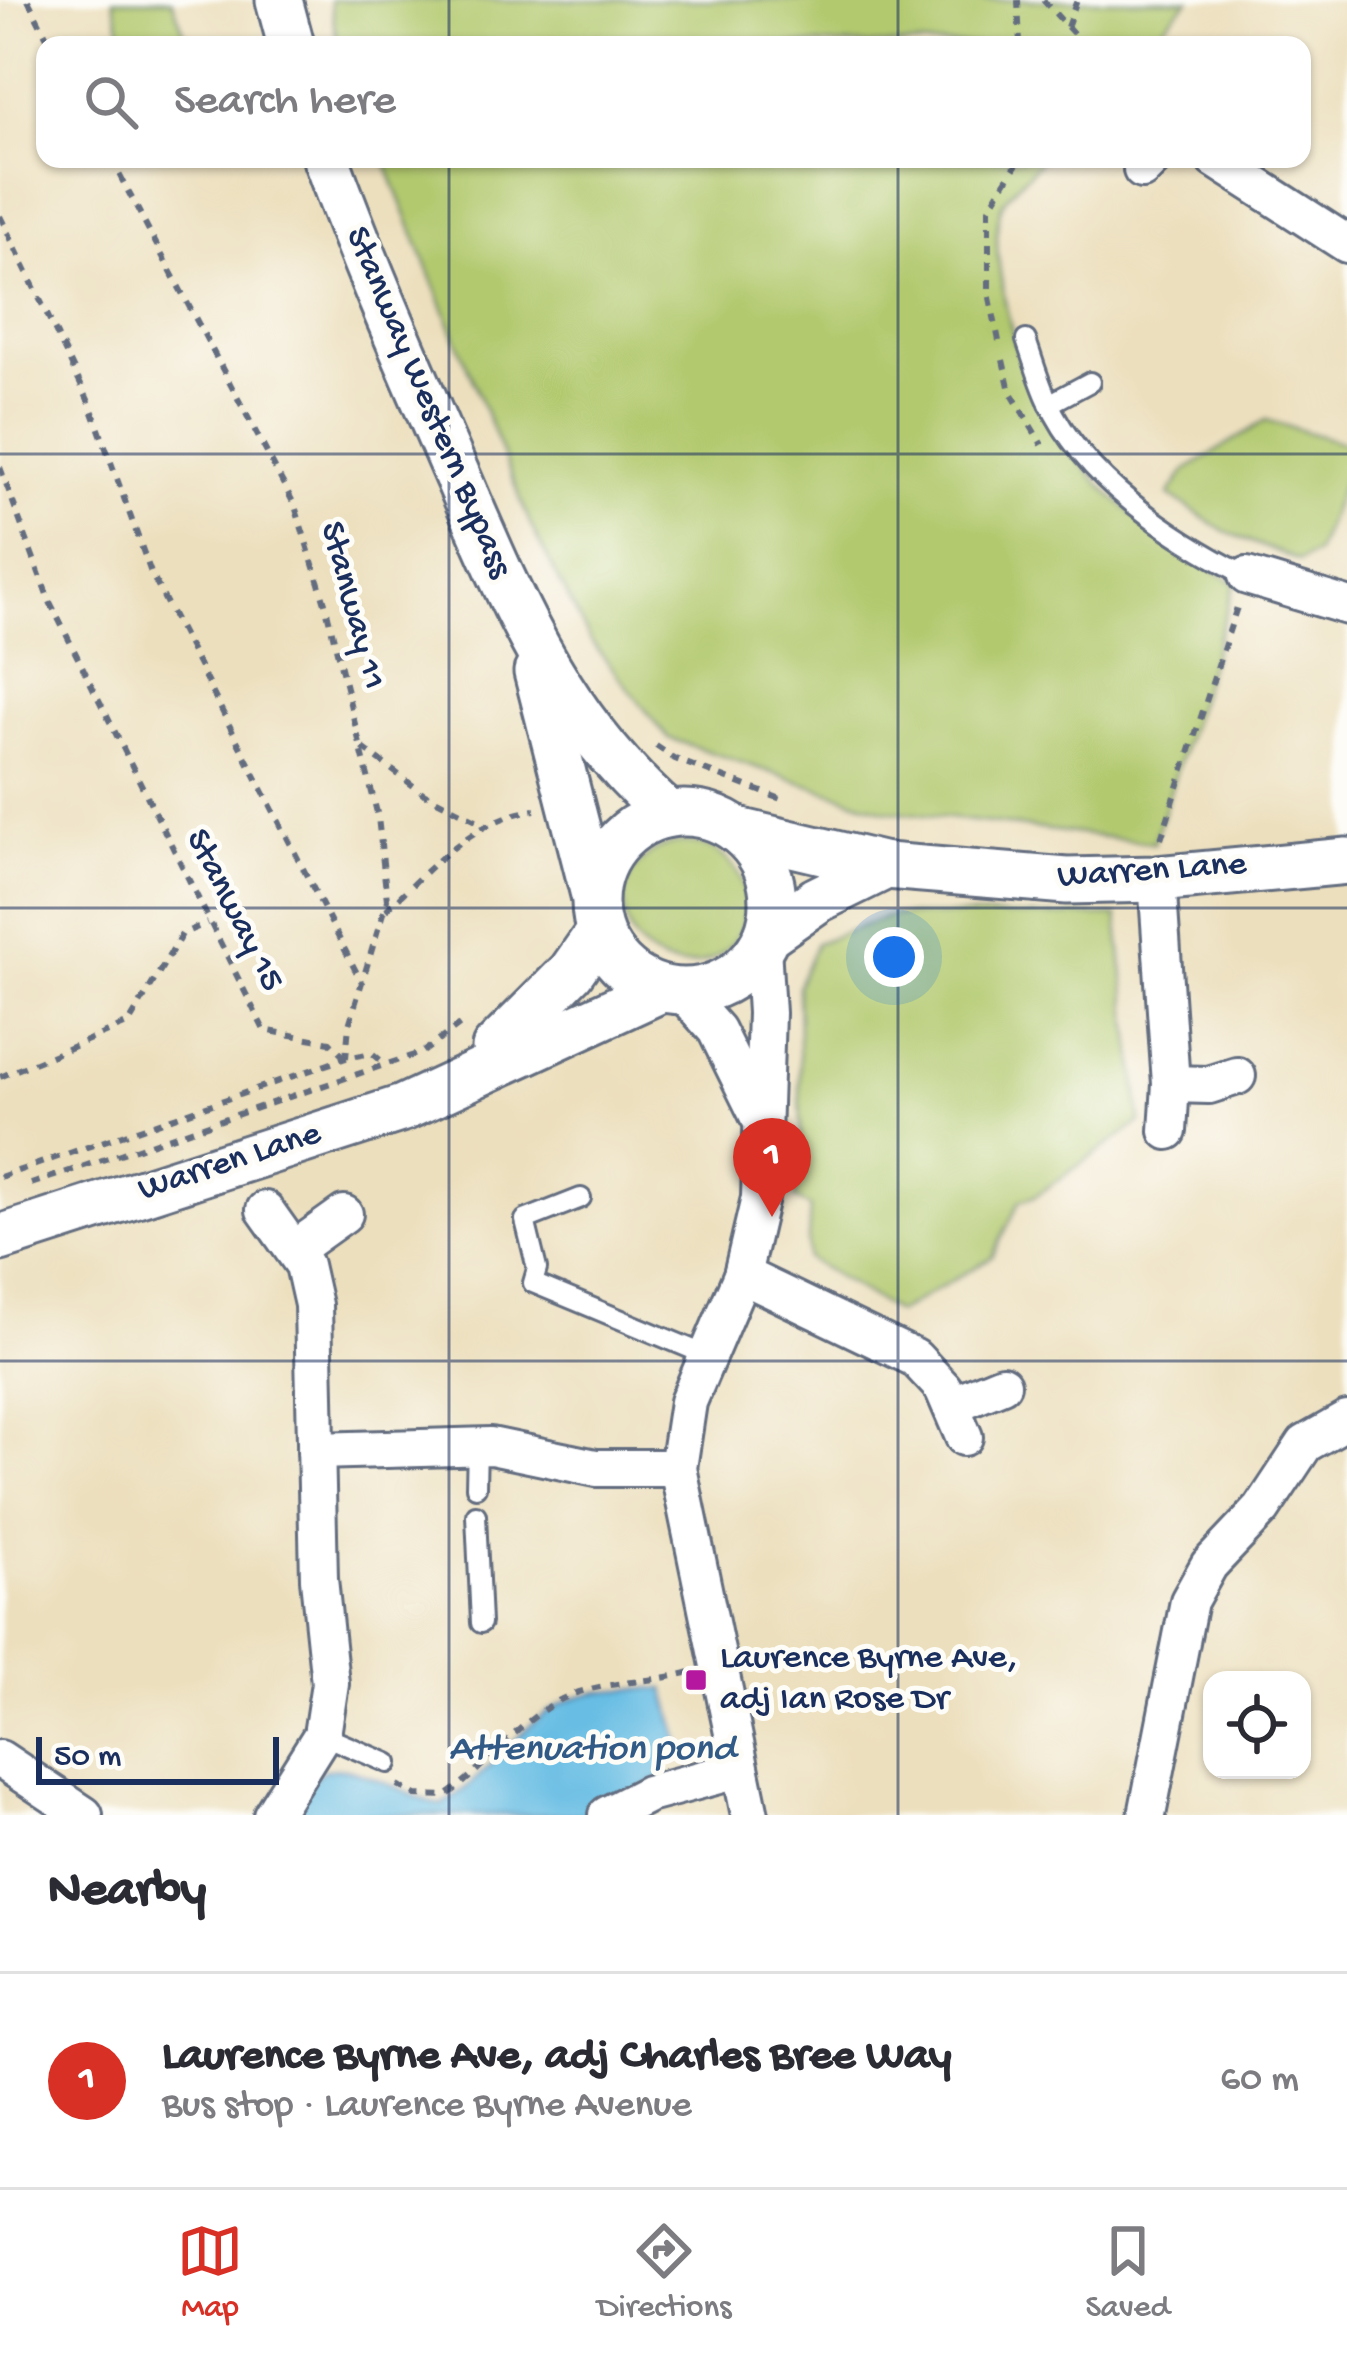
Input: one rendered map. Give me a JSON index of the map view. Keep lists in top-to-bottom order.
{
  "streets": {
    "street": ["Stanway Western Bypass", "Warren Lane"],
    "path": ["Stanway 11", "Stanway 15"]
  },
  "crossings": [
    ["Stanway Western Bypass", "Warren Lane"],
    ["Stanway 11", "Stanway 15"]
  ],
  "water": ["Attenuation pond"],
  "places": {
    "transit": ["Laurence Byrne Ave, adj Ian Rose Dr"]
  },
  "scale_bar": "50 m",
  "page": {
    "search": "Search here",
    "pins": "1",
    "scale": "50 m",
    "heading": "Nearby",
    "list": [
      {
        "mark": "1",
        "name": "Laurence Byrne Ave, adj Charles Bree Way",
        "note": "Bus stop · Laurence Byrne Avenue",
        "value": "60 m"
      }
    ],
    "nav": ["Map", "Directions", "Saved"]
  }
}
